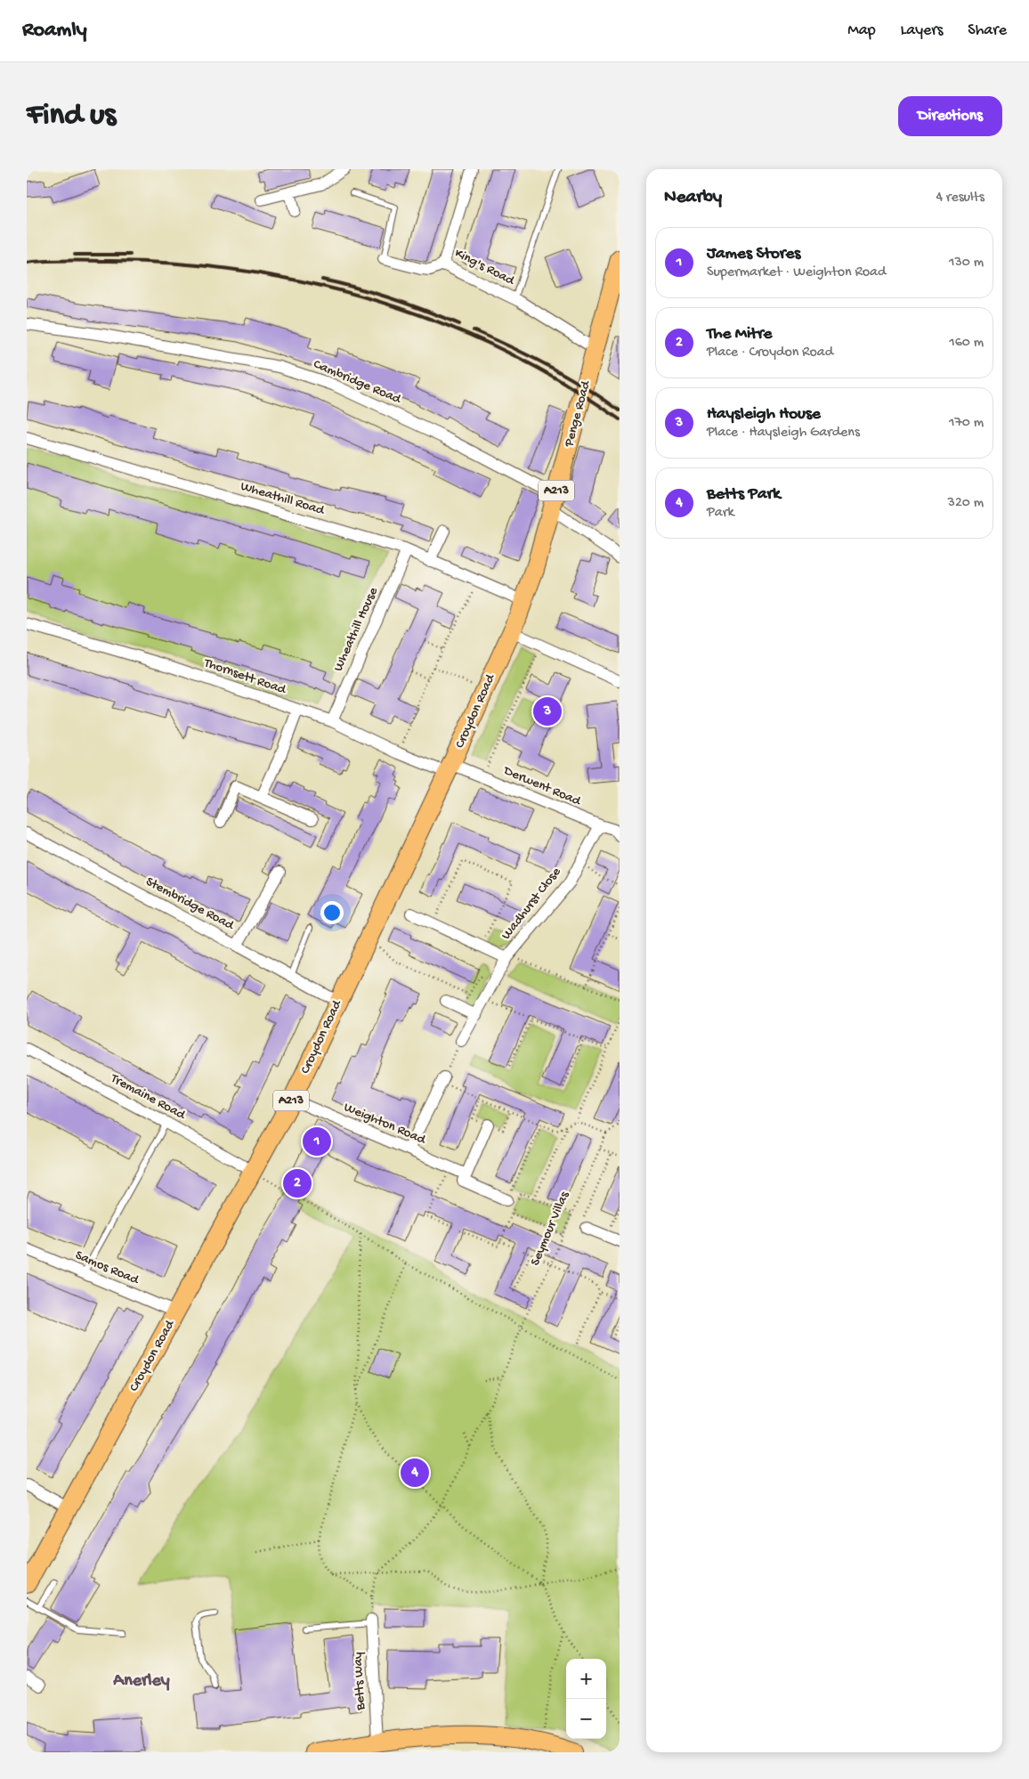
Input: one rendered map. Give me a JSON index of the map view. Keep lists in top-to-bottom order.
{
  "streets": {
    "main road": ["Penge Road", "A213", "Croydon Road"],
    "street": [
      "King's Road",
      "Cambridge Road",
      "Wheathill Road",
      "Wheathill House",
      "Thornsett Road",
      "Derwent Road",
      "Stembridge Road",
      "Wadhurst Close",
      "Tremaine Road",
      "Weighton Road",
      "Samos Road",
      "Betts Way"
    ],
    "path": ["Seymour Villas"]
  },
  "crossings": [
    ["King's Road", "Penge Road"],
    ["Cambridge Road", "Penge Road"],
    ["Penge Road", "Croydon Road"],
    ["Wheathill Road", "Wheathill House"],
    ["Wheathill Road", "Croydon Road"],
    ["Wheathill House", "Thornsett Road"],
    ["Thornsett Road", "Croydon Road"],
    ["Thornsett Road", "Derwent Road"],
    ["Croydon Road", "Derwent Road"],
    ["Croydon Road", "Stembridge Road"],
    ["Croydon Road", "Tremaine Road"],
    ["Croydon Road", "Weighton Road"],
    ["Croydon Road", "Samos Road"],
    ["Derwent Road", "Wadhurst Close"]
  ],
  "districts": ["Anerley"],
  "page": {
    "header": "Roamly",
    "nav": ["Map", "Layers", "Share"],
    "buttons": "Directions",
    "title": "Find us",
    "heading": ["Nearby", "4 results"],
    "list": [
      {
        "mark": "1",
        "name": "James Stores",
        "note": "Supermarket · Weighton Road",
        "value": "130 m"
      },
      {
        "mark": "2",
        "name": "The Mitre",
        "note": "Place · Croydon Road",
        "value": "160 m"
      },
      {
        "mark": "3",
        "name": "Haysleigh House",
        "note": "Place · Haysleigh Gardens",
        "value": "170 m"
      },
      {
        "mark": "4",
        "name": "Betts Park",
        "note": "Park",
        "value": "320 m"
      }
    ],
    "pins": [
      "3",
      "1",
      "2",
      "4"
    ],
    "map_buttons": ["+", "−"]
  }
}
